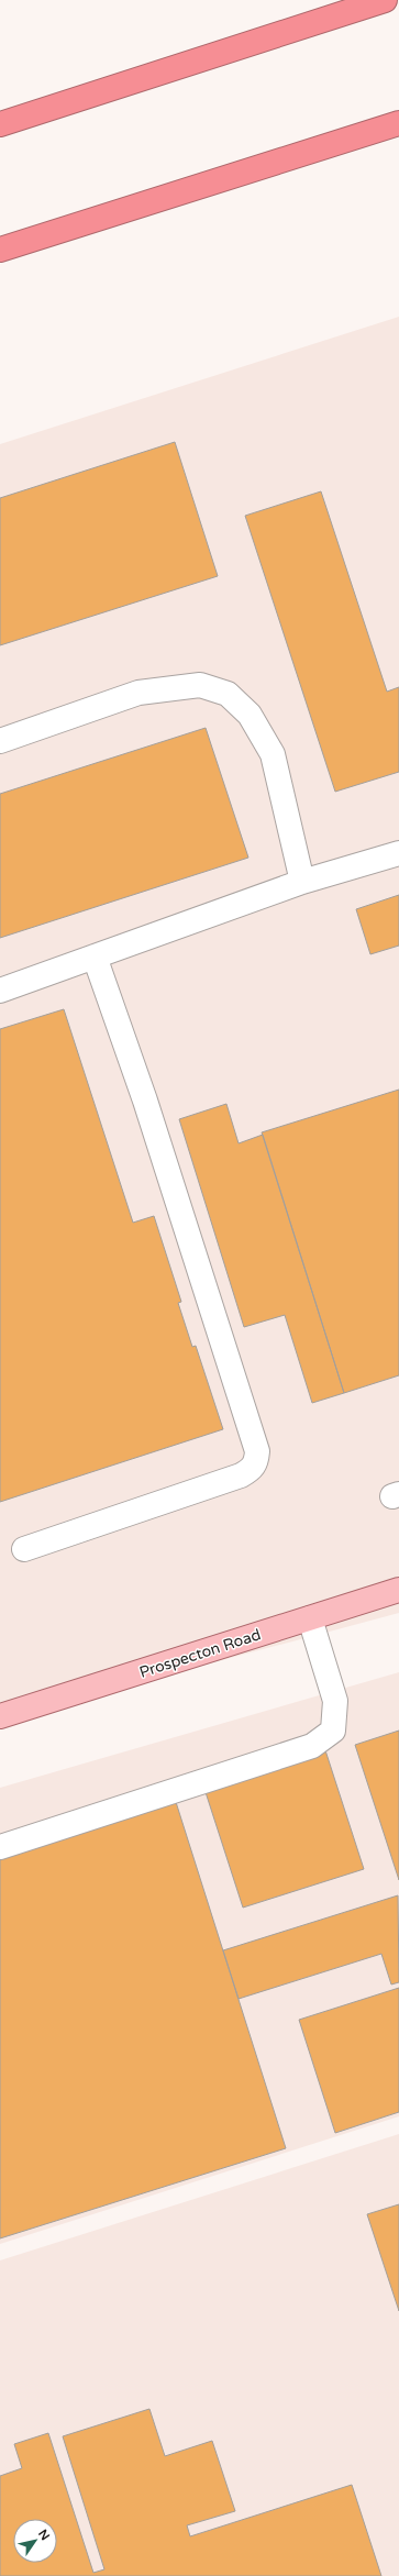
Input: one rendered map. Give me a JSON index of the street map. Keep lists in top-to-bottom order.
{
  "streets": {
    "main road": ["Prospecton Road"]
  },
  "north": "top right"
}
